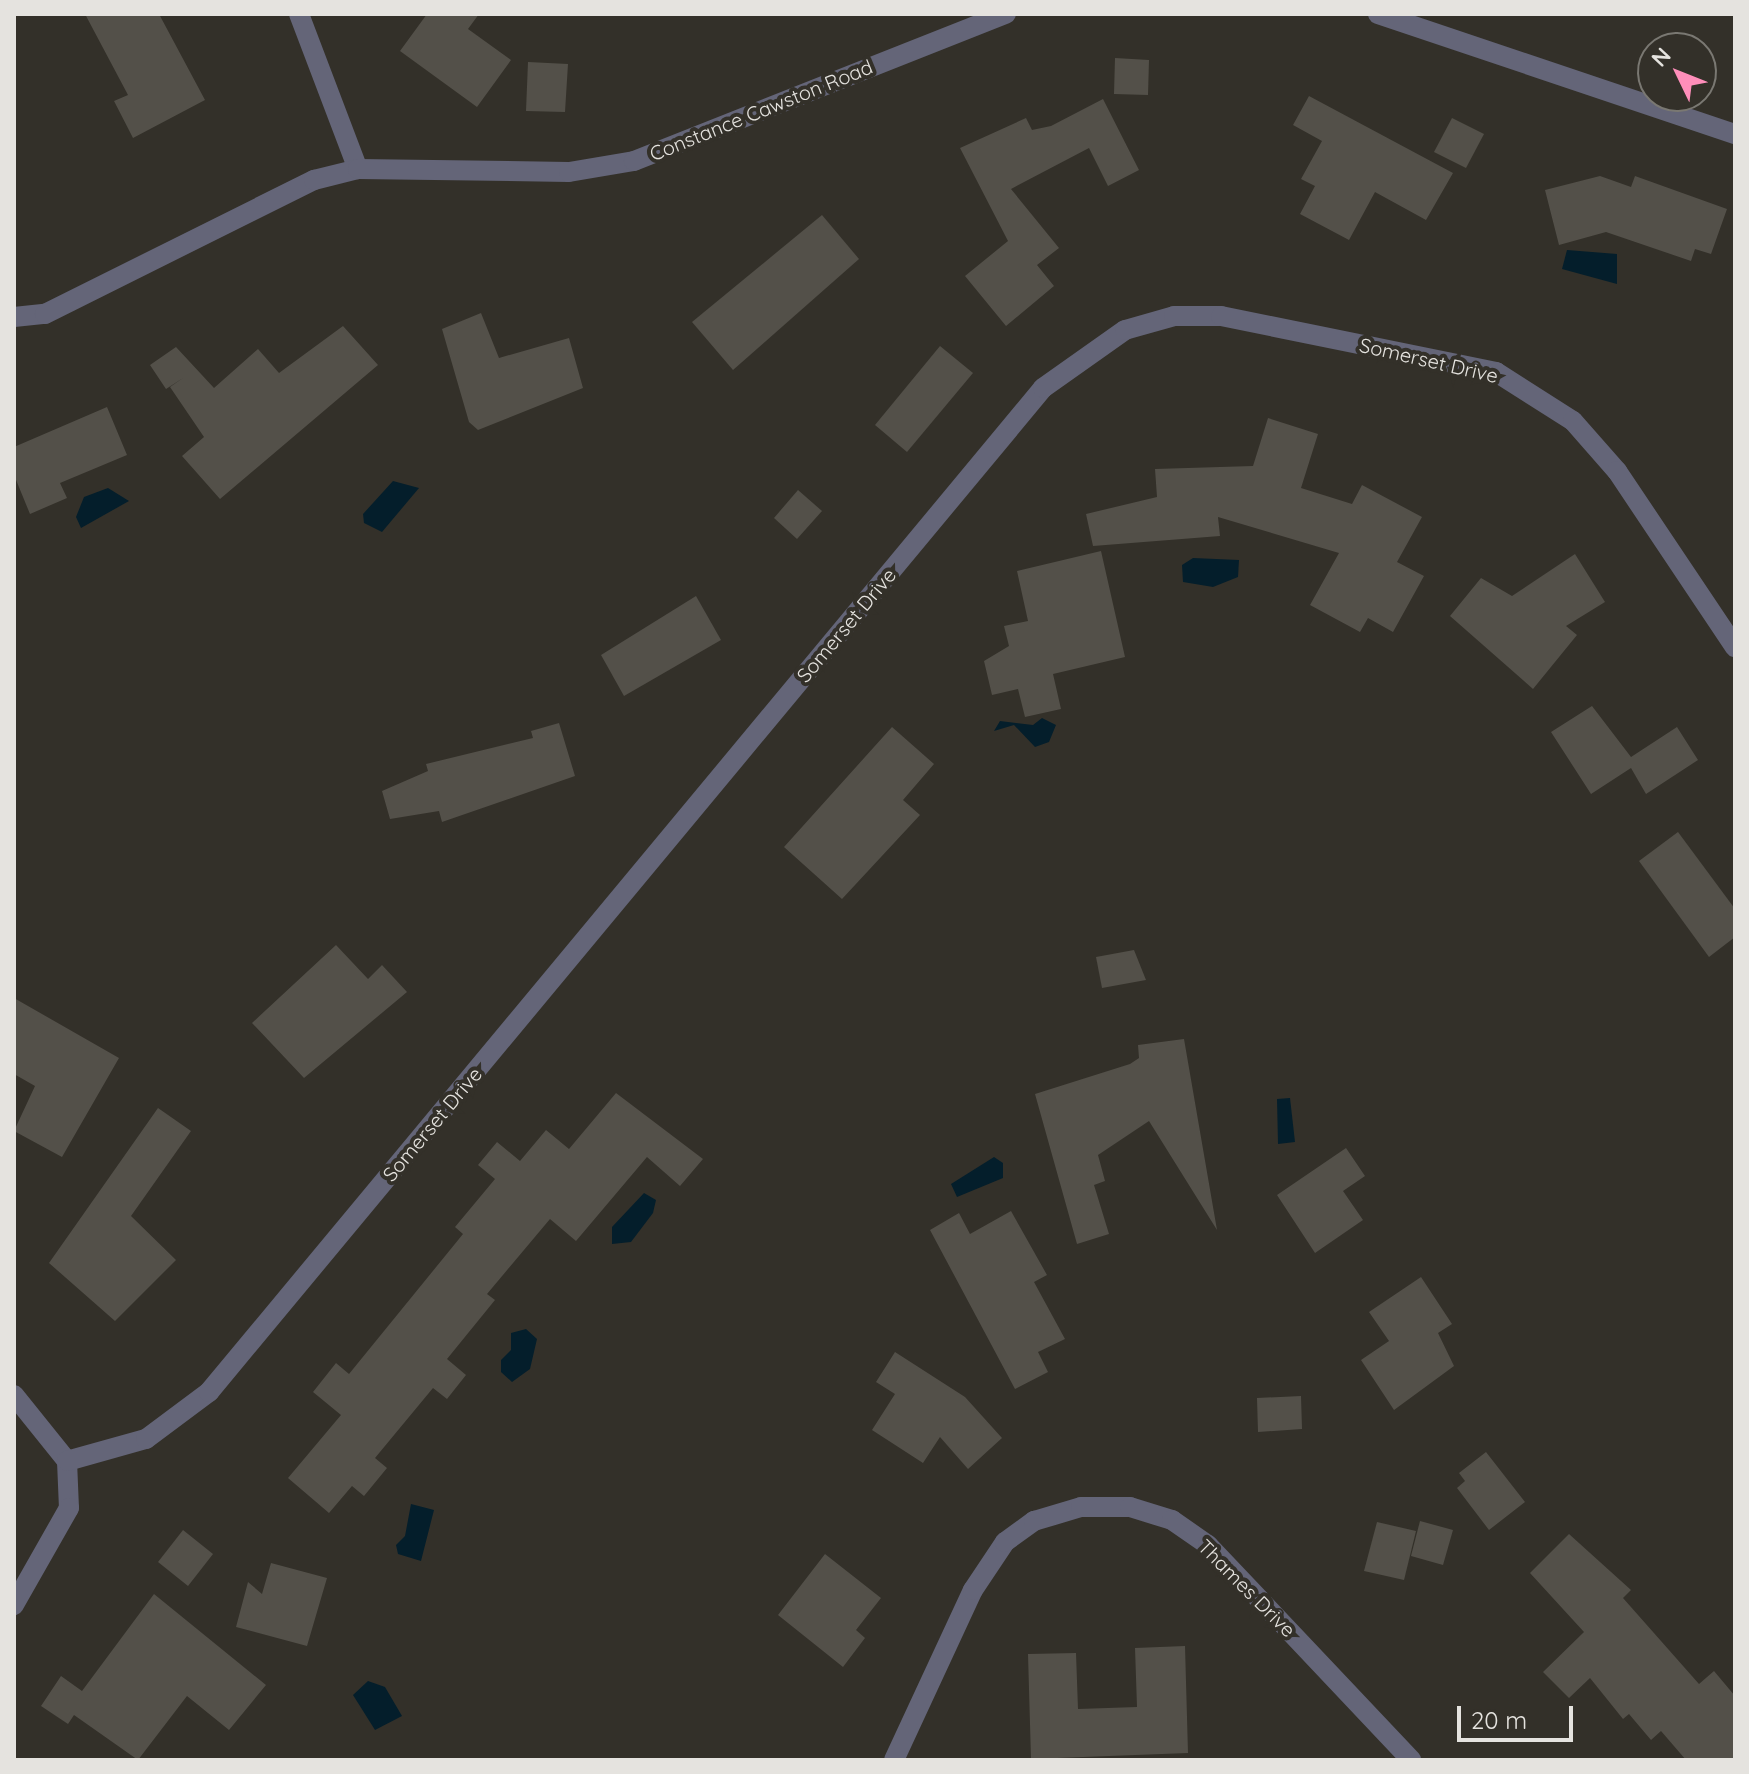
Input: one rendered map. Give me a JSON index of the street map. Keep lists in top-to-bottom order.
{
  "streets": {
    "street": ["Constance Cawston Road", "Somerset Drive", "Thames Drive"]
  },
  "scale_bar": "20 m",
  "north": "top left"
}
